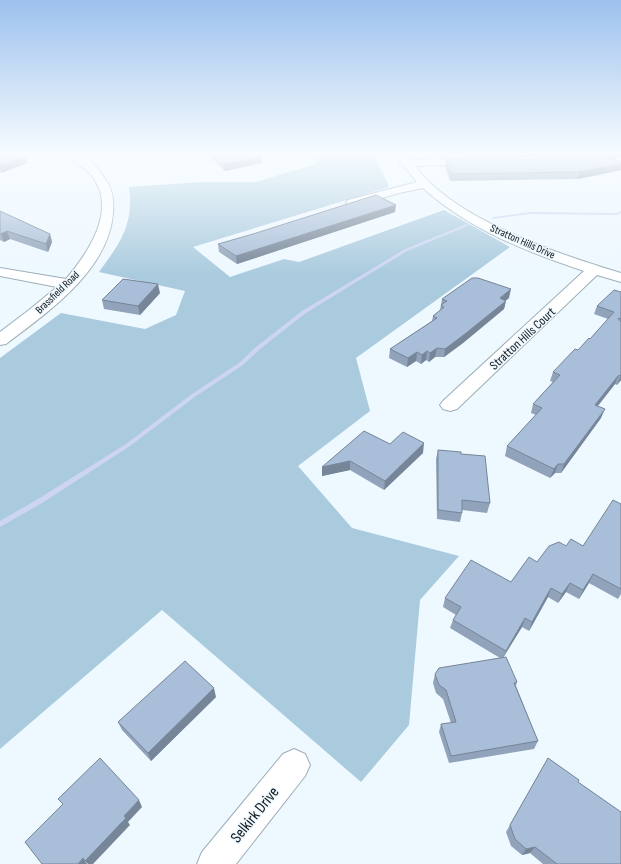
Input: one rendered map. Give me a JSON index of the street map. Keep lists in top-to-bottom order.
{
  "streets": {
    "street": [
      "Stratton Hills Drive",
      "Brassfield Road",
      "Stratton Hills Court",
      "Selkirk Drive"
    ]
  },
  "crossings": [
    ["Stratton Hills Drive", "Stratton Hills Court"]
  ]
}
